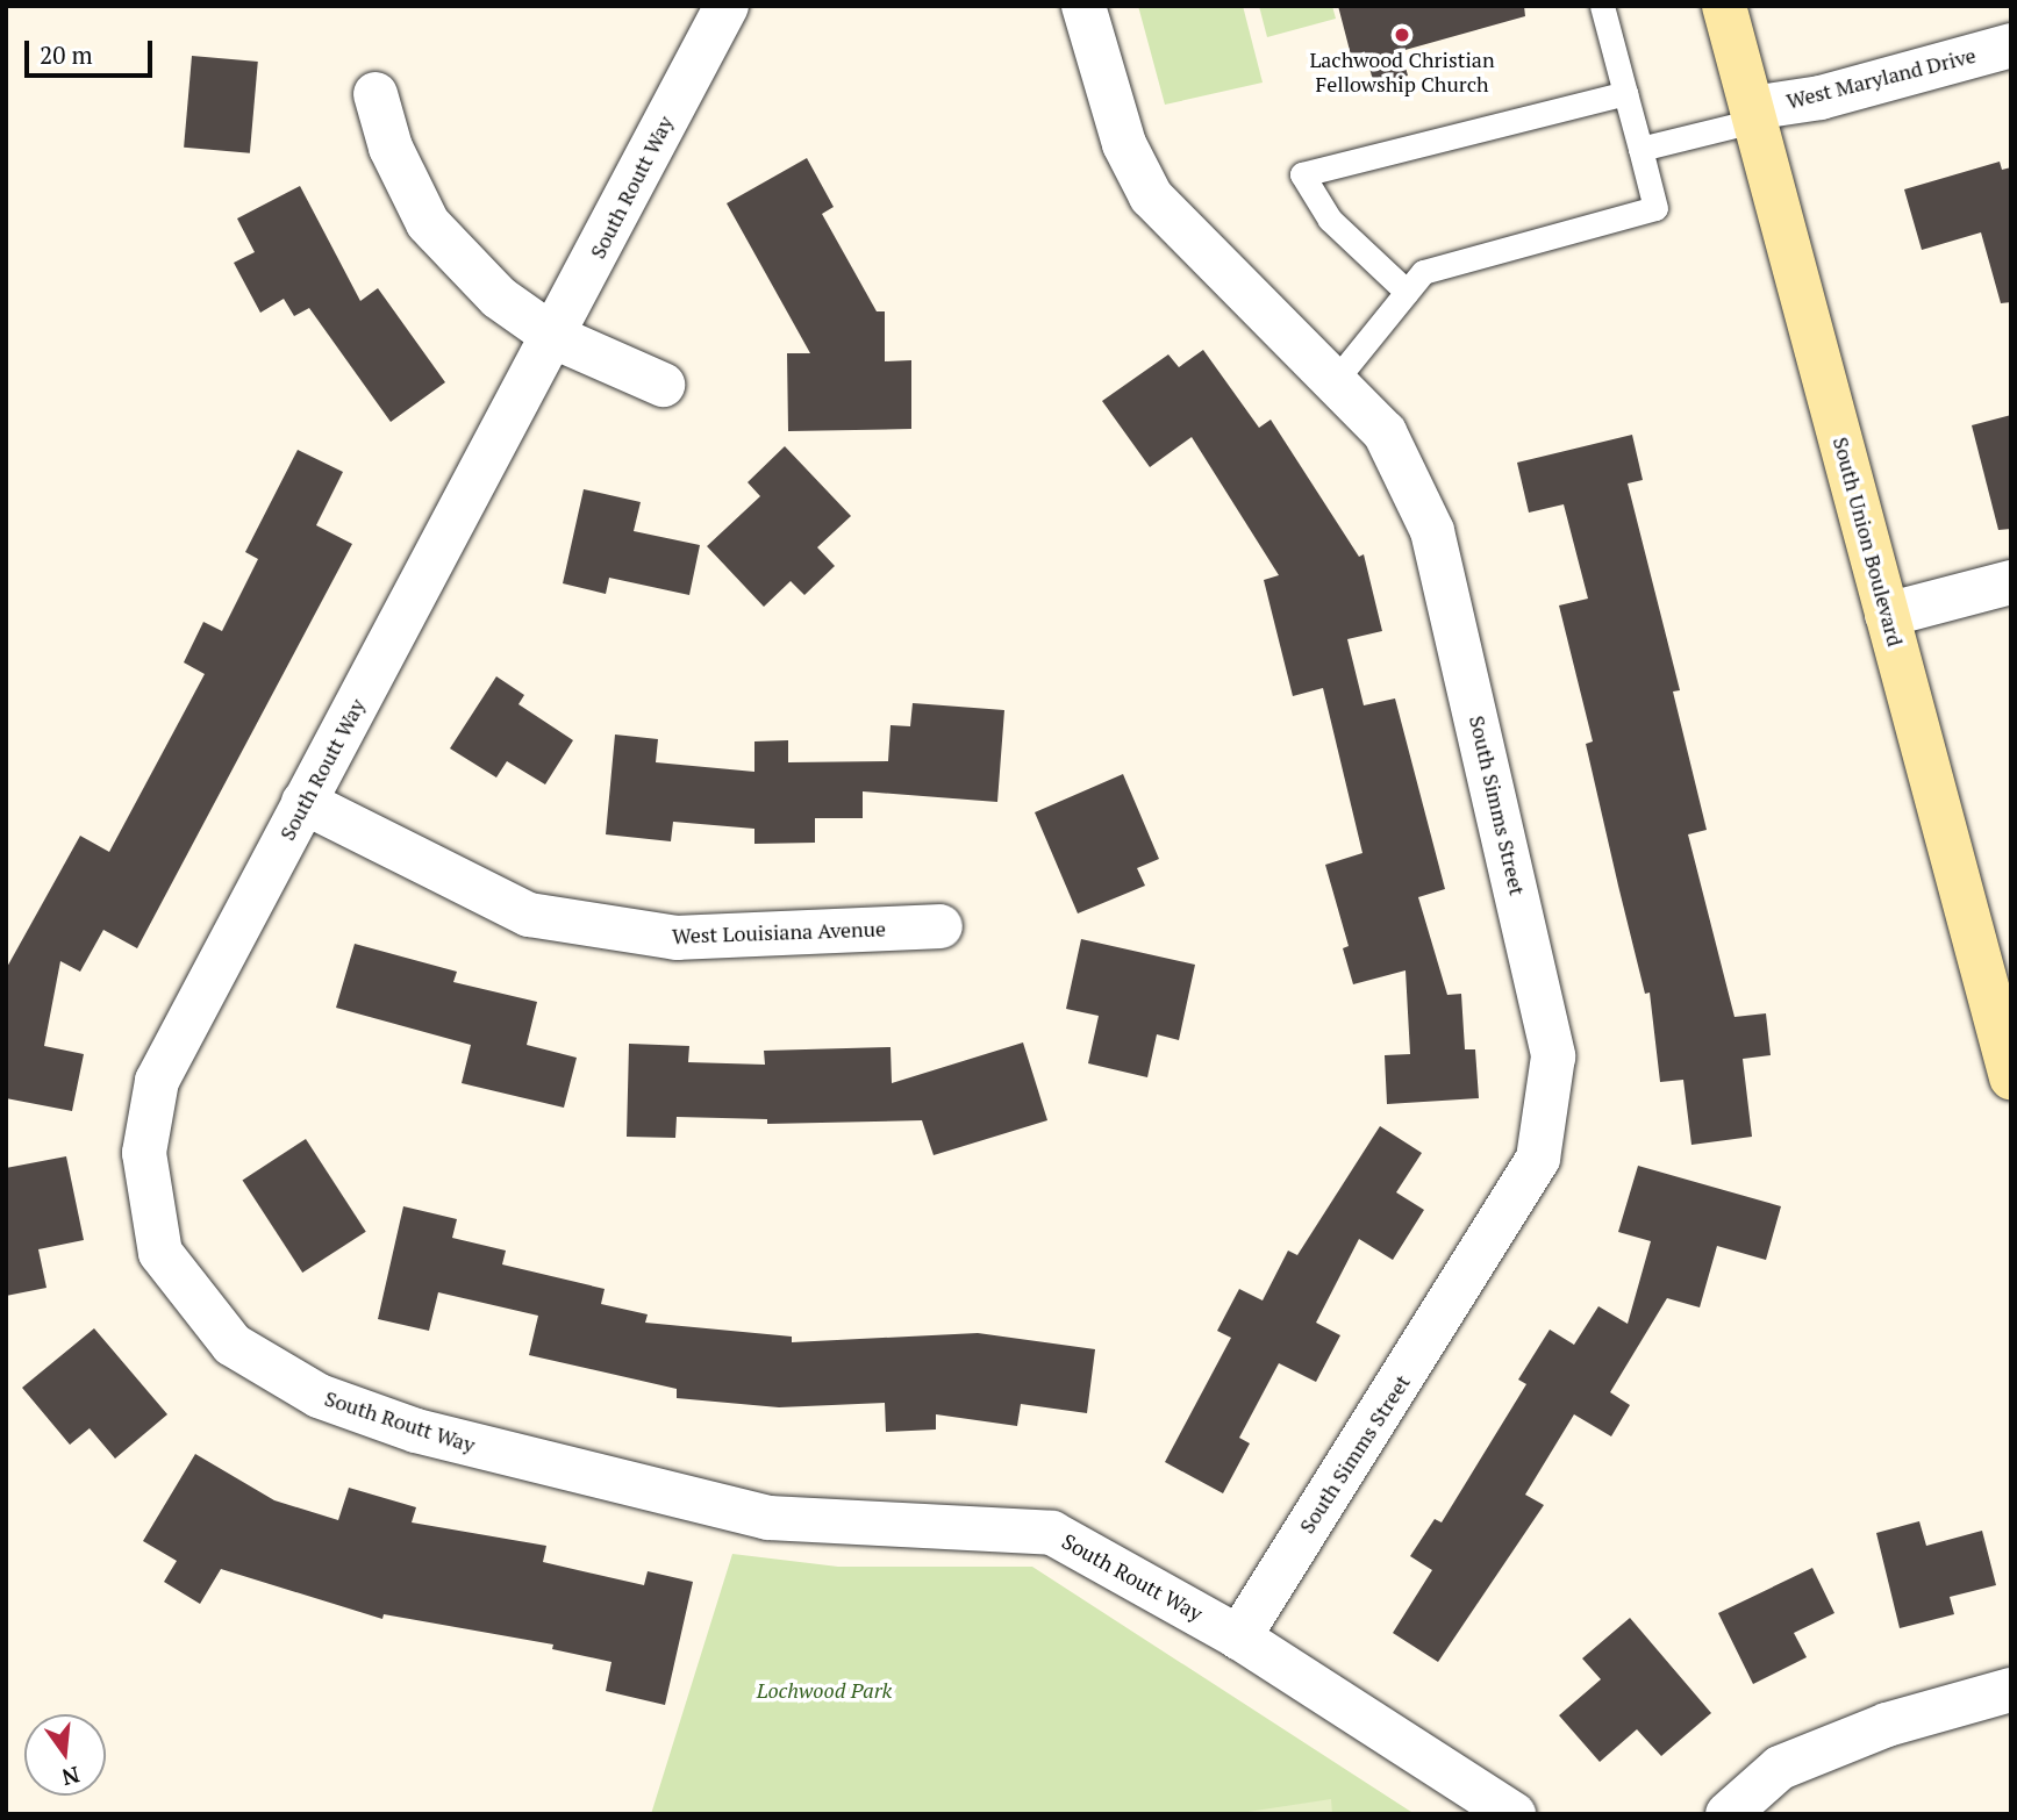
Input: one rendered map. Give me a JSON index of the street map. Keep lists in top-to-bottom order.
{
  "streets": {
    "main road": ["South Union Boulevard"],
    "street": [
      "West Maryland Drive",
      "South Routt Way",
      "South Simms Street",
      "West Louisiana Avenue"
    ]
  },
  "crossings": [
    ["West Maryland Drive", "South Union Boulevard"],
    ["South Routt Way", "South Simms Street"],
    ["South Routt Way", "West Louisiana Avenue"]
  ],
  "parks": ["Lochwood Park"],
  "places": ["Lachwood Christian Fellowship Church"],
  "scale_bar": "20 m",
  "north": "bottom"
}
